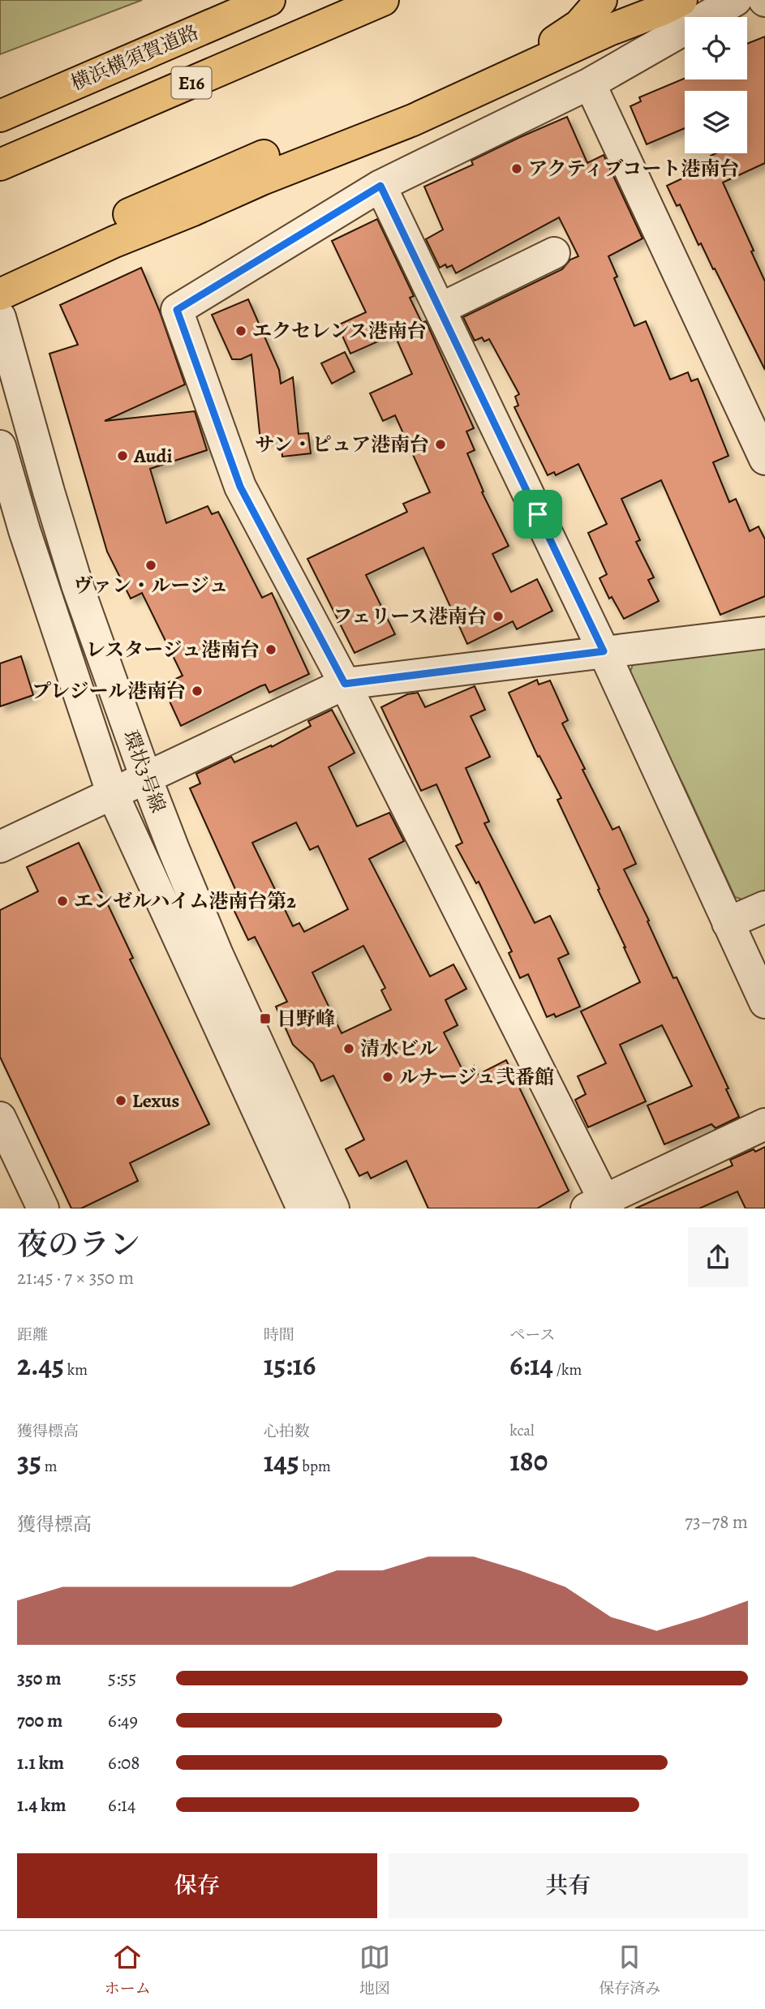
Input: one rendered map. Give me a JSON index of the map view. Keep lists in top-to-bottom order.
{
  "streets": {
    "highway": ["横浜横須賀道路", "E16"],
    "street": ["環状3号線"]
  },
  "places": {
    "other": [
      "アクティブコート港南台",
      "エクセレンス港南台",
      "サン・ピュア港南台",
      "Audi",
      "ヴァン・ルージュ",
      "フェリース港南台",
      "レスタージュ港南台",
      "プレジール港南台",
      "エンゼルハイム港南台第2",
      "清水ビル",
      "ルナージュ弐番館",
      "Lexus"
    ],
    "transit": ["日野峰"]
  },
  "page": {
    "heading": ["夜のラン", "21:45 · 7 × 350 m"],
    "stats": [
      ["距離", "2.45 km"],
      ["時間", "15:16"],
      ["ペース", "6:14 /km"],
      ["獲得標高", "35 m"],
      ["心拍数", "145 bpm"],
      ["kcal", "180"]
    ],
    "chart": ["獲得標高", "73–78 m"],
    "list": [
      {
        "name": "350 m",
        "note": "5:55"
      },
      {
        "name": "700 m",
        "note": "6:49"
      },
      {
        "name": "1.1 km",
        "note": "6:08"
      },
      {
        "name": "1.4 km",
        "note": "6:14"
      }
    ],
    "buttons": ["保存", "共有"],
    "tabs": ["ホーム", "地図", "保存済み"]
  }
}
